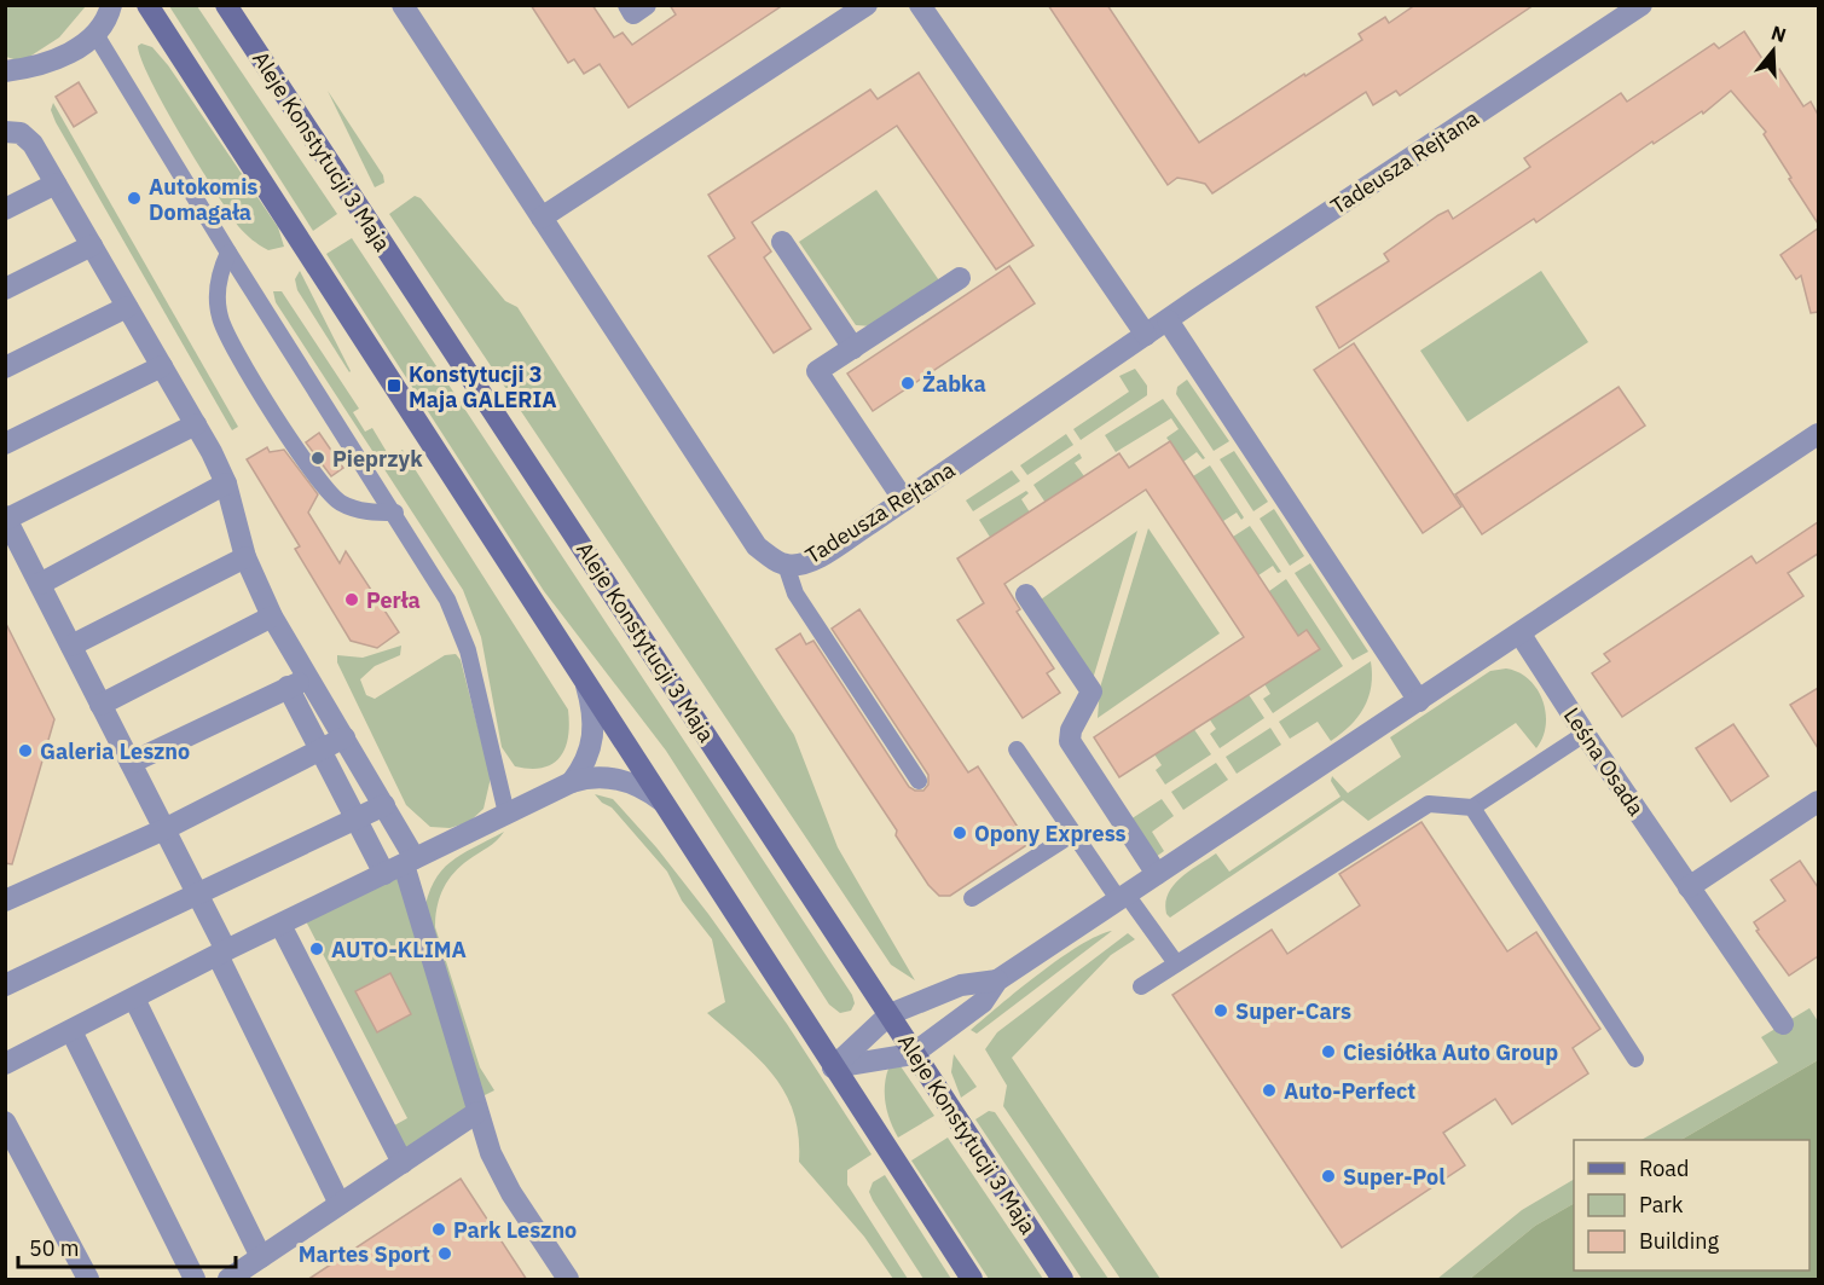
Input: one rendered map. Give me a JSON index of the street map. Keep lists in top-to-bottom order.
{
  "streets": {
    "main road": ["Aleje Konstytucji 3 Maja"],
    "street": ["Tadeusza Rejtana", "Leśna Osada"]
  },
  "places": {
    "other": [
      "Autokomis Domagała",
      "Żabka",
      "Pieprzyk",
      "Perła",
      "Galeria Leszno",
      "Opony Express",
      "AUTO-KLIMA",
      "Super-Cars",
      "Ciesiółka Auto Group",
      "Auto-Perfect",
      "Super-Pol",
      "Park Leszno",
      "Martes Sport"
    ],
    "transit": ["Konstytucji 3 Maja GALERIA"]
  },
  "legend": ["Road", "Park", "Building"],
  "scale_bar": "50 m",
  "north": "top"
}
